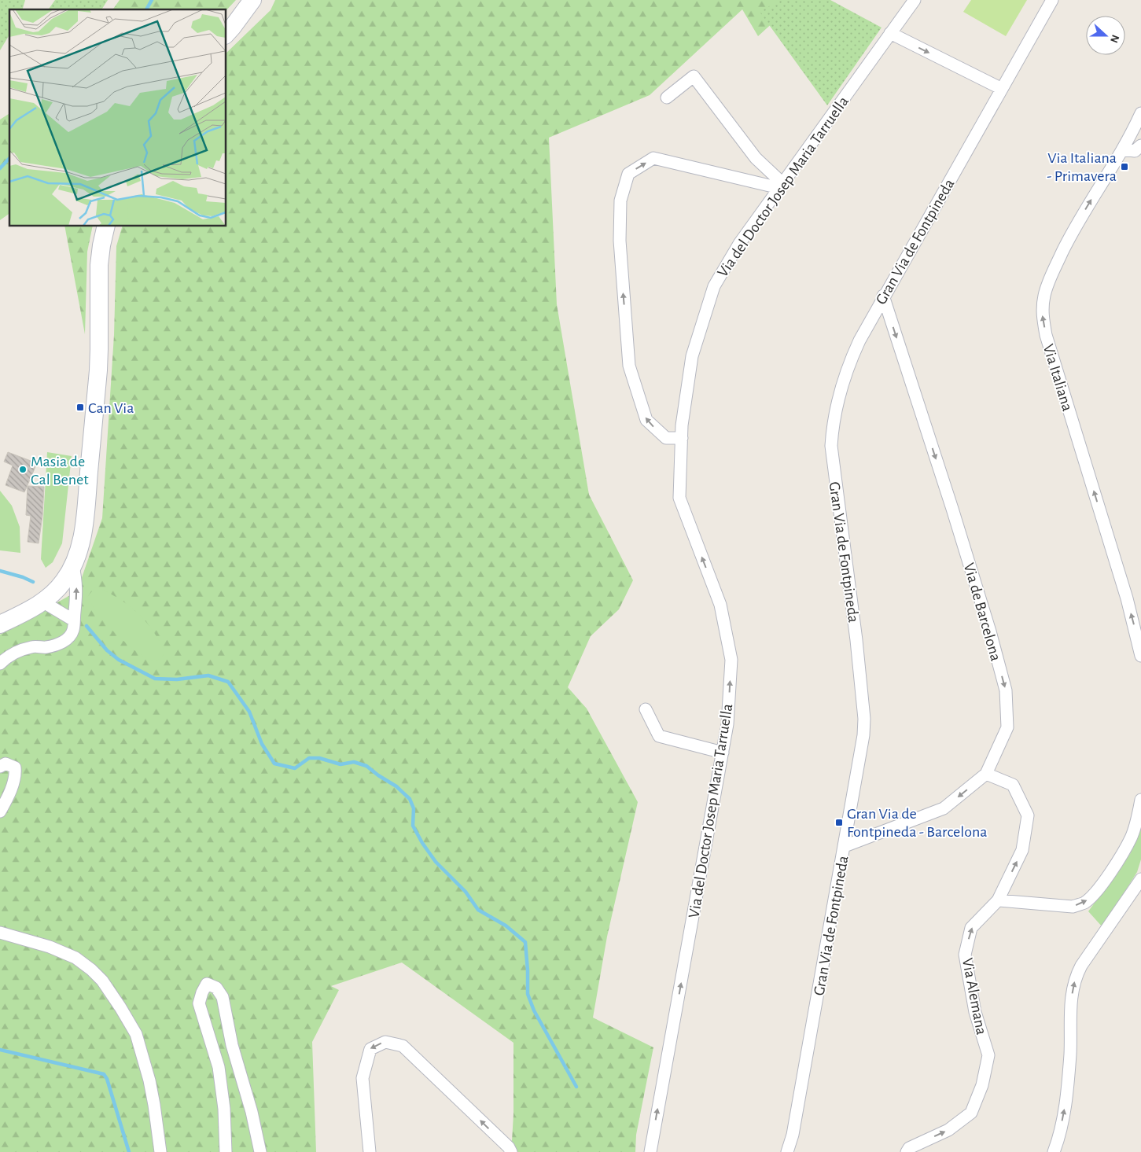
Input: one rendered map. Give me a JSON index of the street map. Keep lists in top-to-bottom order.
{
  "streets": {
    "street": [
      "Via del Doctor Josep Maria Tarruella",
      "Gran Via de Fontpineda",
      "Via Italiana",
      "Via de Barcelona",
      "Via Alemana"
    ]
  },
  "crossings": [
    ["Gran Via de Fontpineda", "Via de Barcelona"],
    ["Via de Barcelona", "Via Alemana"]
  ],
  "one_way": ["Via del Doctor Josep Maria Tarruella", "Via Italiana", "Via de Barcelona"],
  "places": {
    "transit": ["Via Italiana - Primavera", "Can Via", "Gran Via de Fontpineda - Barcelona"],
    "other": ["Masia de Cal Benet"]
  },
  "north": "right"
}
